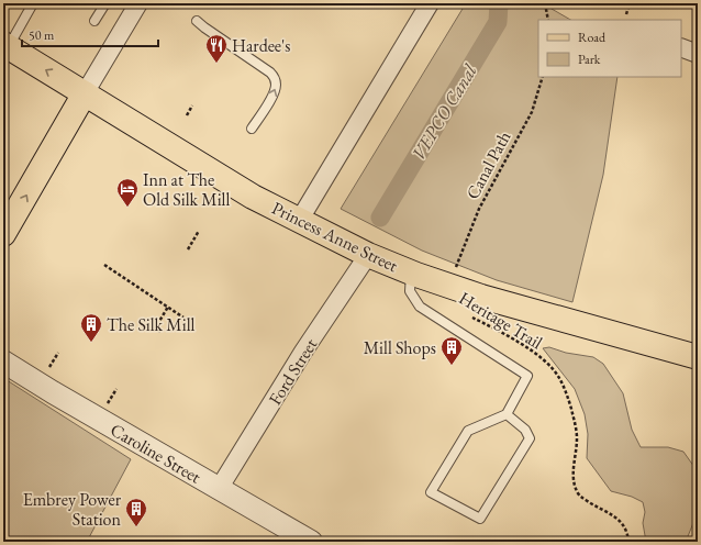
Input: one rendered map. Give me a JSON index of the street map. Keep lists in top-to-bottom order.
{
  "streets": {
    "main road": ["Princess Anne Street"],
    "street": ["Ford Street", "Caroline Street"],
    "path": ["Canal Path", "Heritage Trail"]
  },
  "crossings": [
    ["Princess Anne Street", "Ford Street"],
    ["Ford Street", "Caroline Street"]
  ],
  "water": ["VEPCO Canal"],
  "places": {
    "restaurant": ["Hardee's"],
    "hotel": ["Inn at The Old Silk Mill"],
    "building": ["The Silk Mill", "Mill Shops", "Embrey Power Station"]
  },
  "legend": ["Road", "Park"],
  "scale_bar": "50 m"
}
